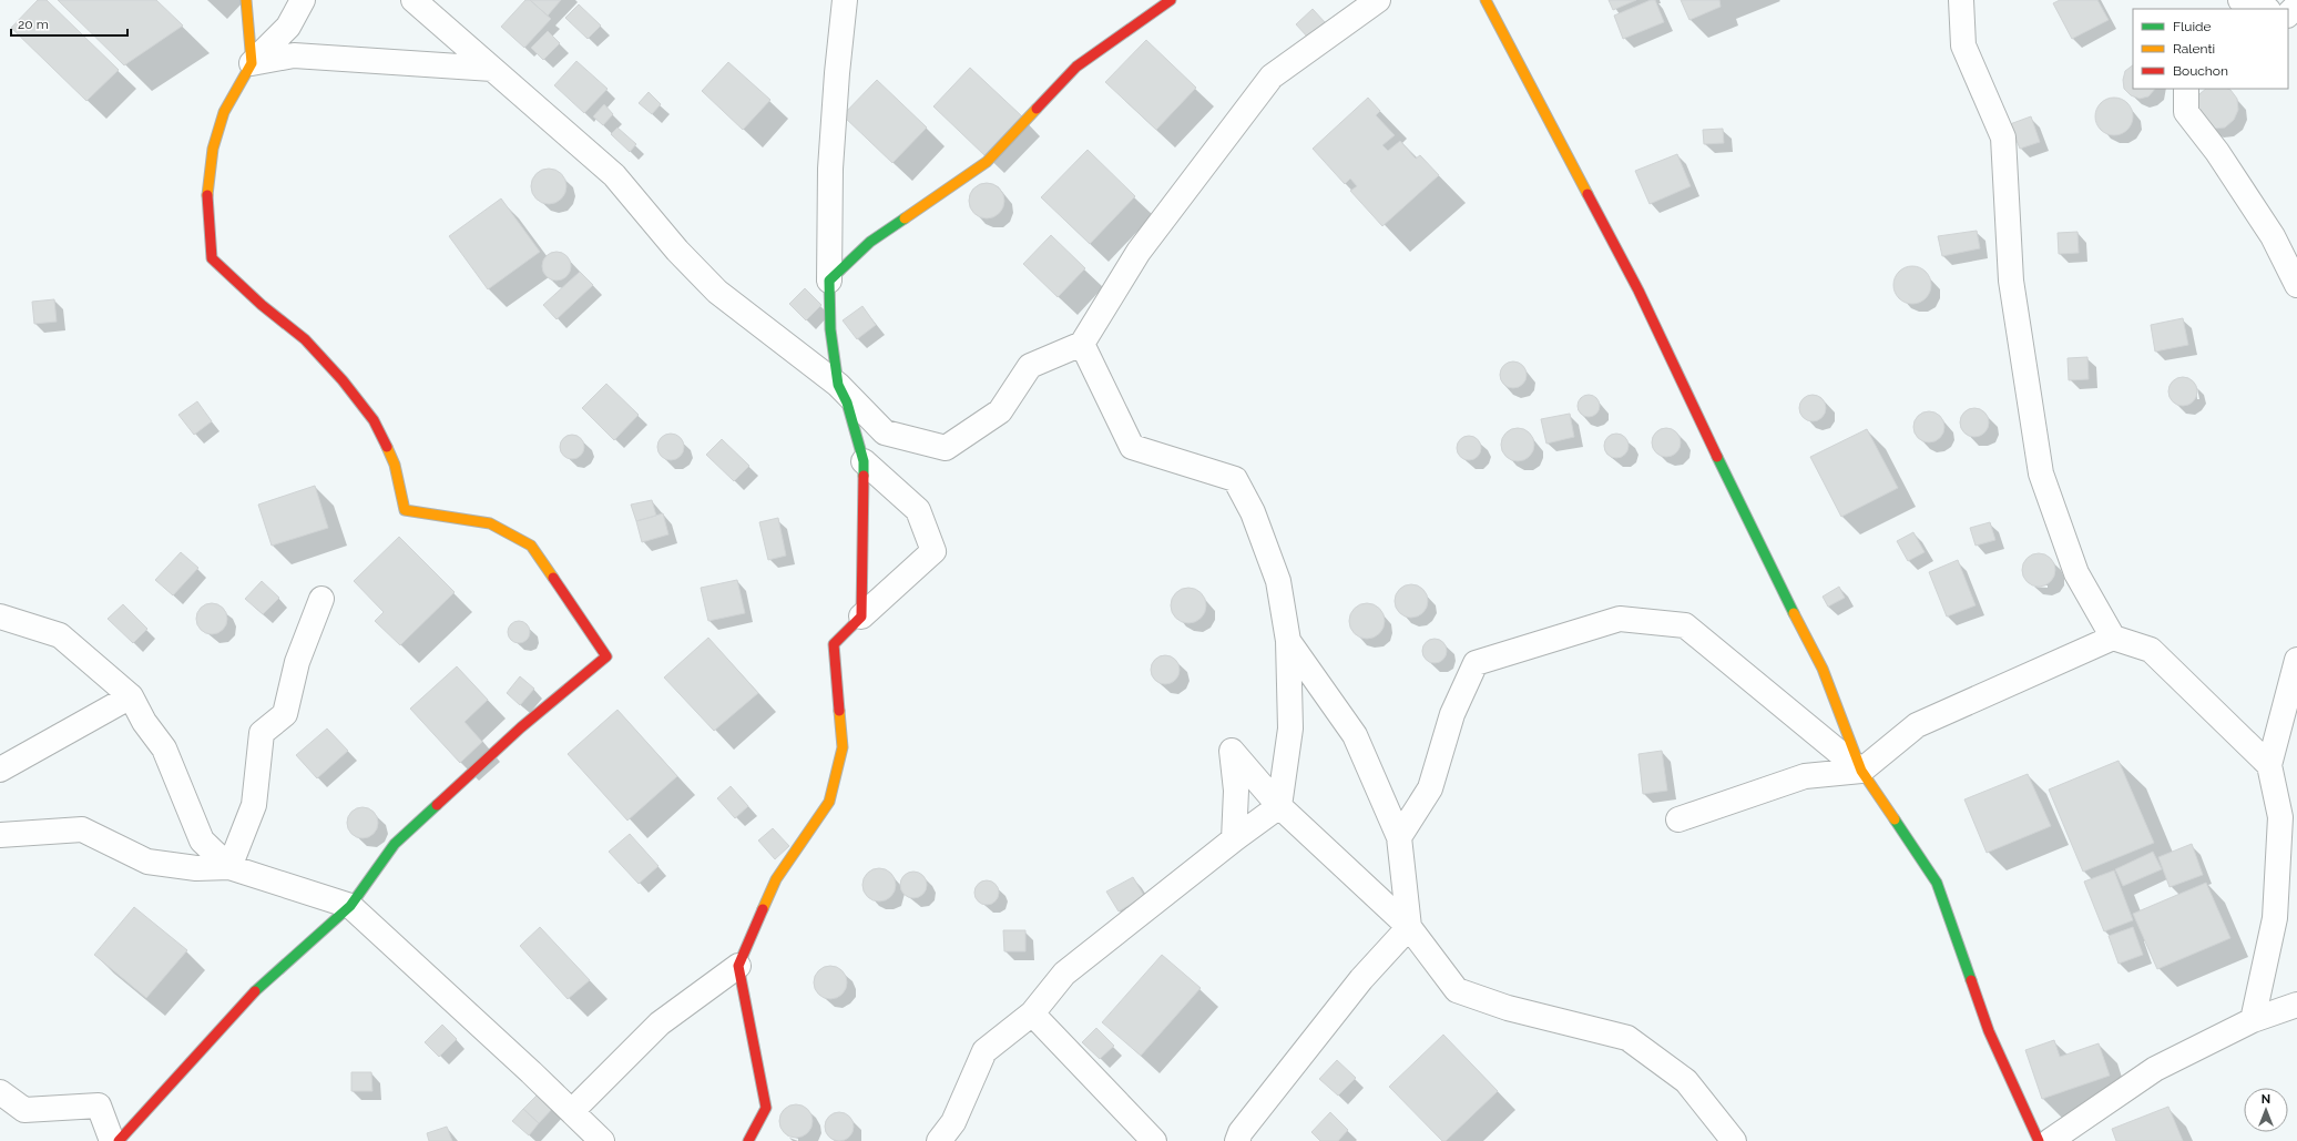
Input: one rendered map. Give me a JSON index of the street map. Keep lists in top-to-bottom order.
{
  "legend": ["Fluide", "Ralenti", "Bouchon"],
  "scale_bar": "20 m",
  "north": "top"
}
